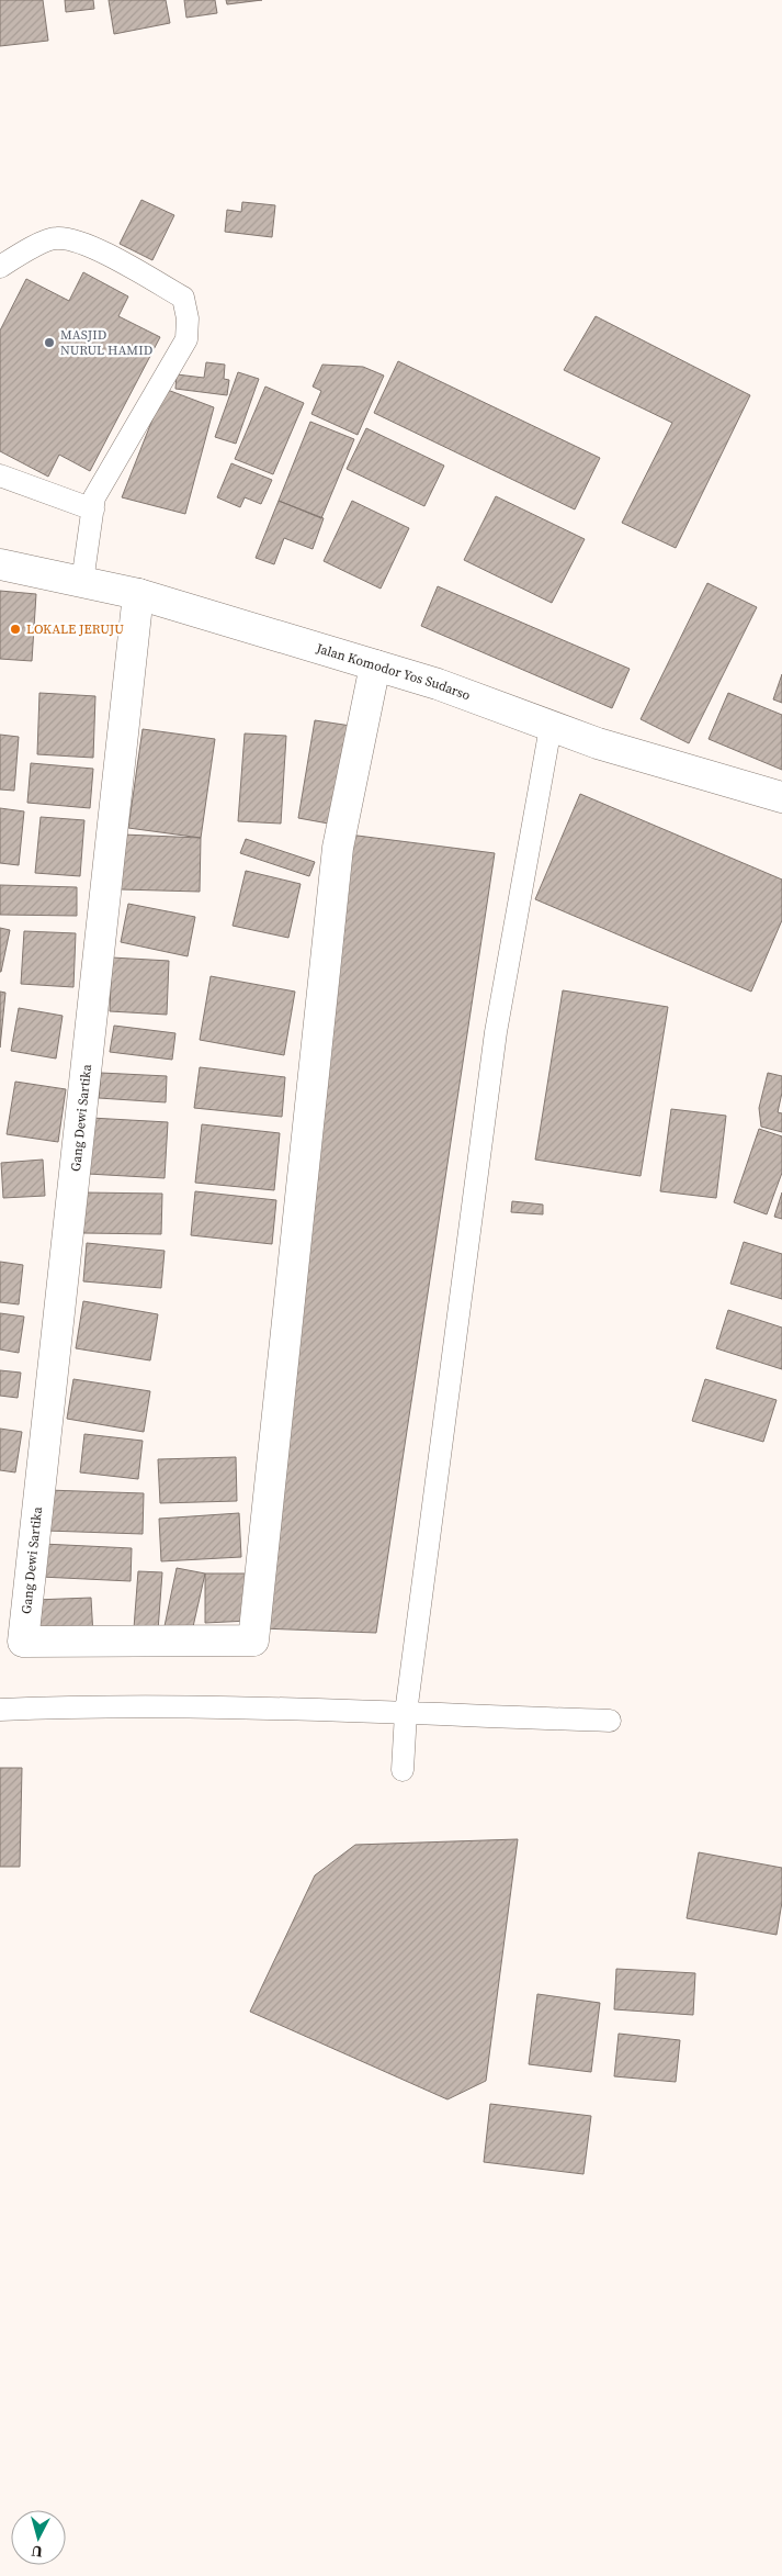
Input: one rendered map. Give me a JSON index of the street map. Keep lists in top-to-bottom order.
{
  "streets": {
    "street": ["Jalan Komodor Yos Sudarso", "Gang Dewi Sartika"]
  },
  "crossings": [
    ["Jalan Komodor Yos Sudarso", "Gang Dewi Sartika"]
  ],
  "places": ["MASJID NURUL HAMID", "LOKALE JERUJU"],
  "north": "bottom"
}
